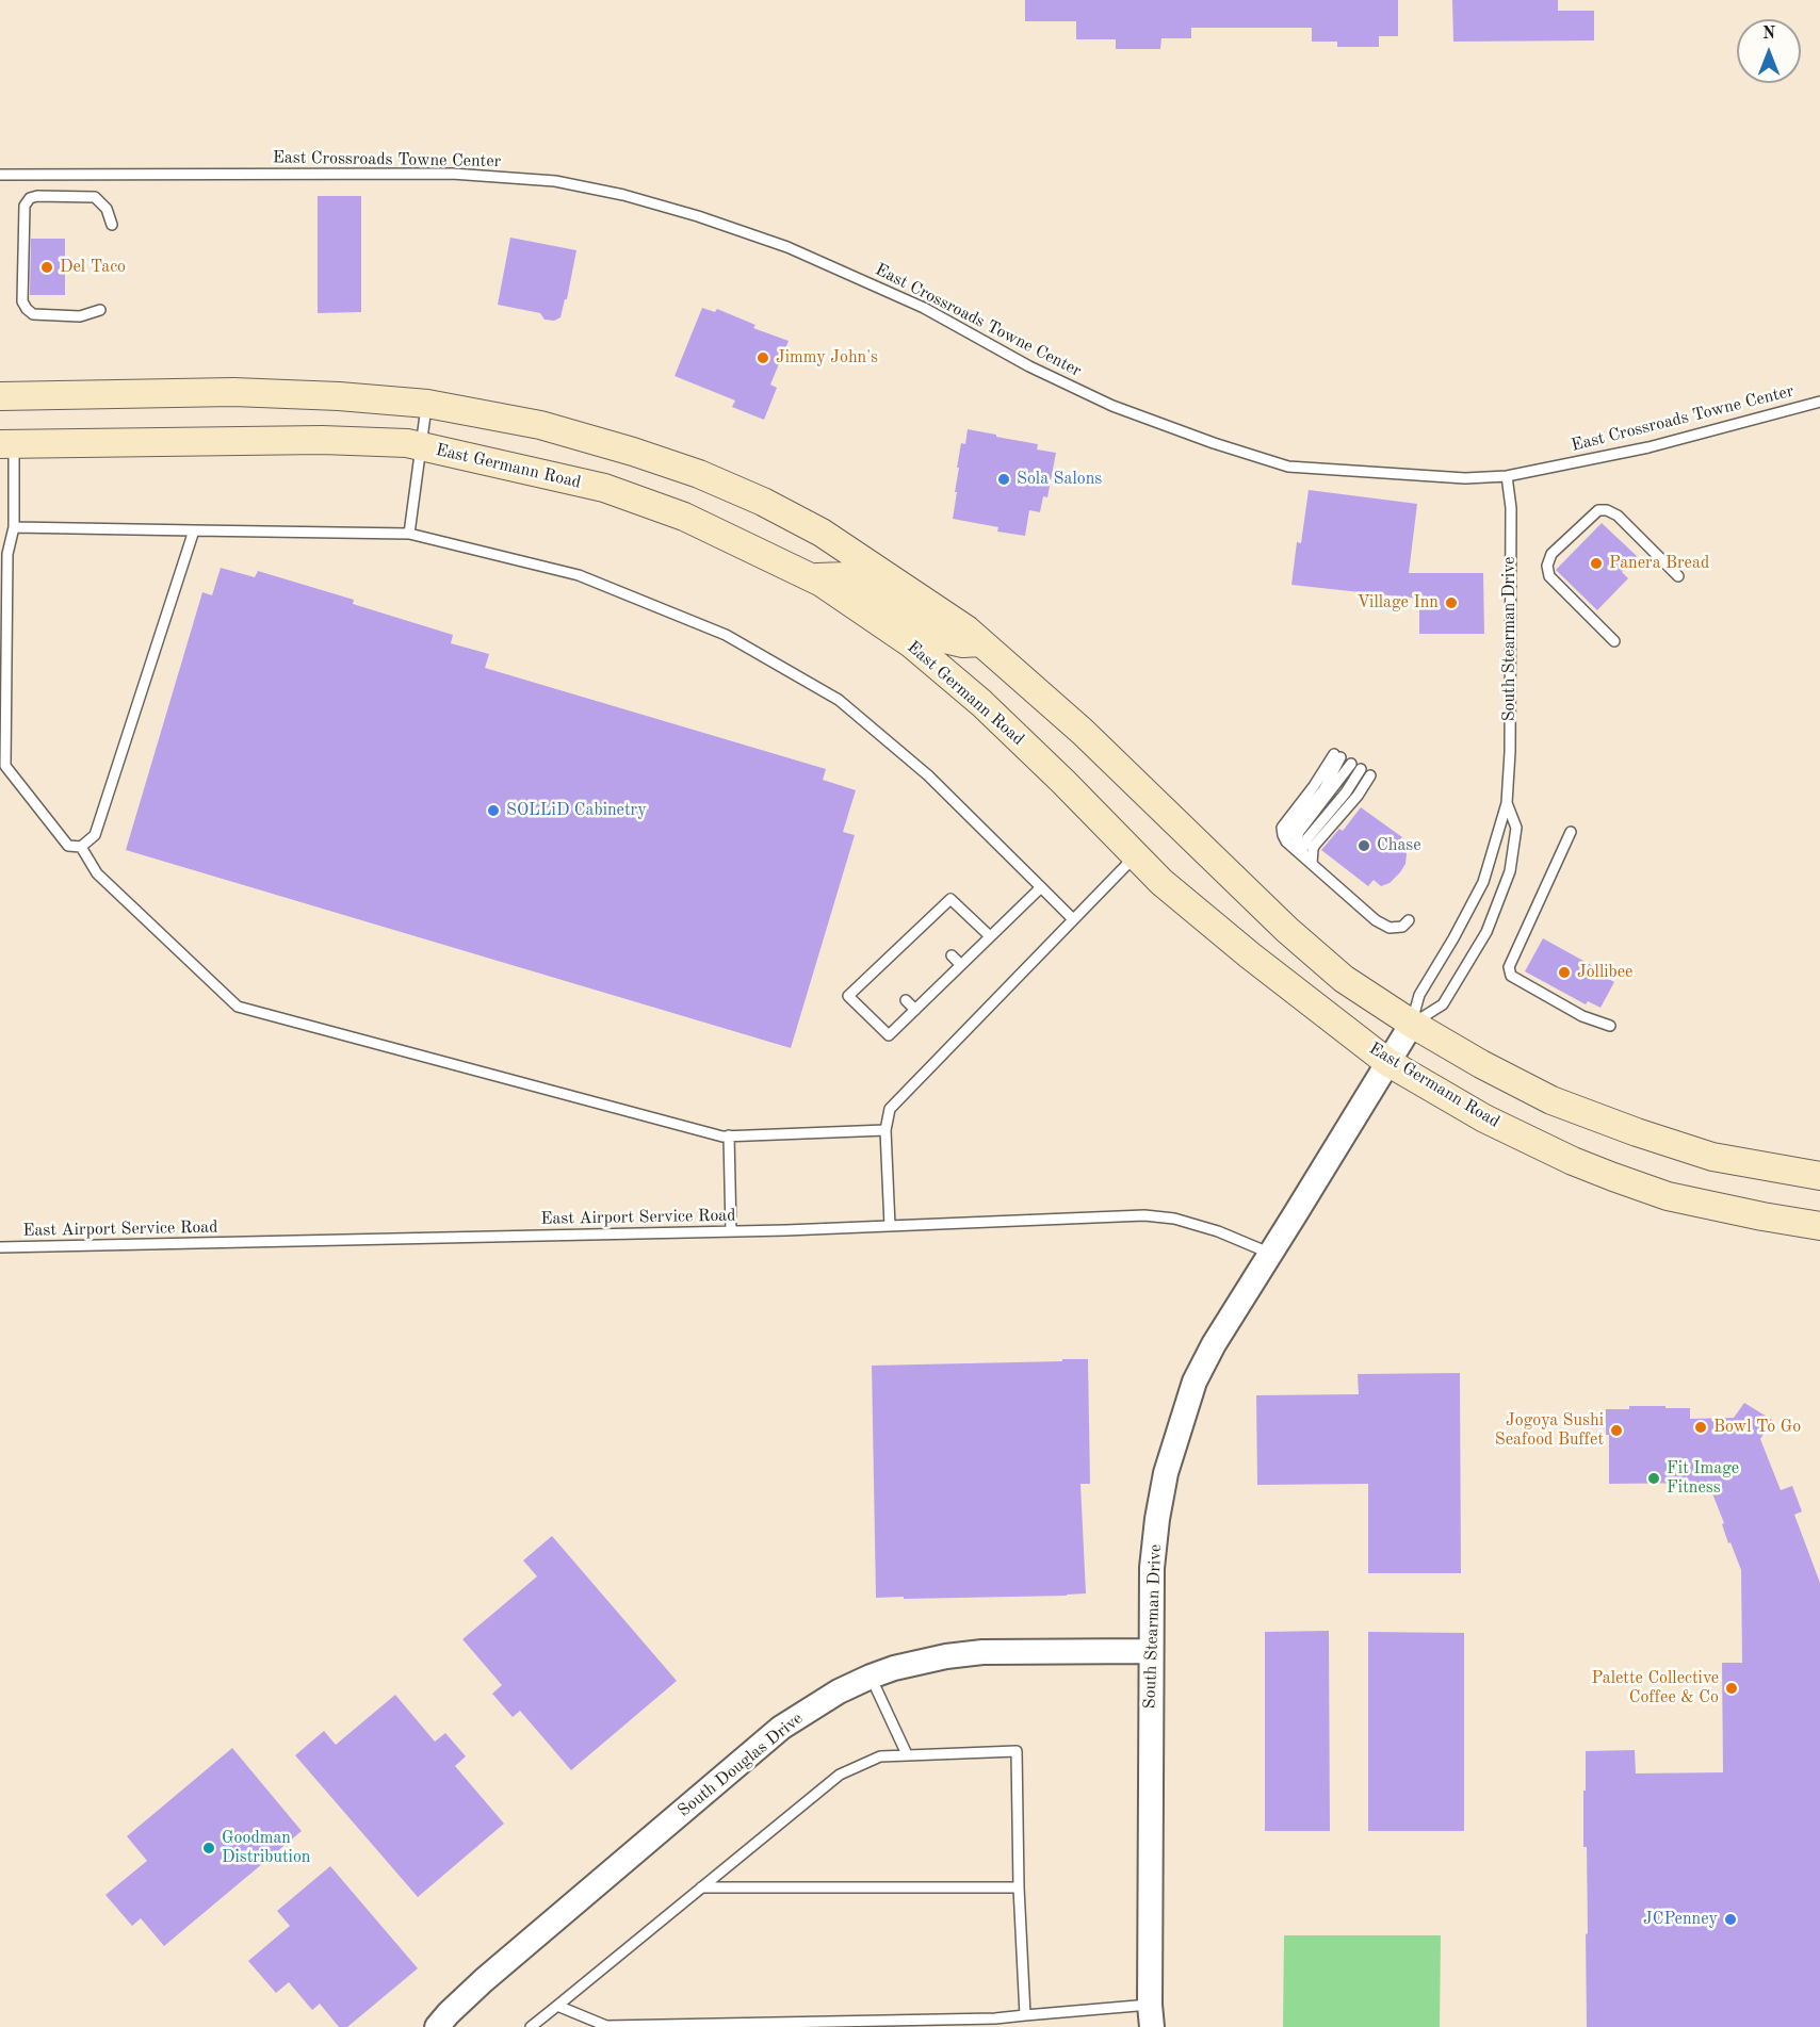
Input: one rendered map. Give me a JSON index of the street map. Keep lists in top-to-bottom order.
{
  "streets": {
    "main road": ["East Germann Road"],
    "street": ["South Stearman Drive", "South Douglas Drive"],
    "lane": ["East Crossroads Towne Center", "East Airport Service Road"]
  },
  "crossings": [
    ["East Crossroads Towne Center", "South Stearman Drive"],
    ["East Germann Road", "South Stearman Drive"],
    ["South Stearman Drive", "East Airport Service Road"],
    ["South Stearman Drive", "South Douglas Drive"]
  ],
  "places": [
    "Del Taco",
    "Jimmy John's",
    "Sola Salons",
    "Panera Bread",
    "Village Inn",
    "SOLLiD Cabinetry",
    "Chase",
    "Jollibee",
    "Bowl To Go",
    "Jogoya Sushi Seafood Buffet",
    "Fit Image Fitness",
    "Palette Collective Coffee & Co",
    "Goodman Distribution",
    "JCPenney"
  ],
  "north": "top"
}
